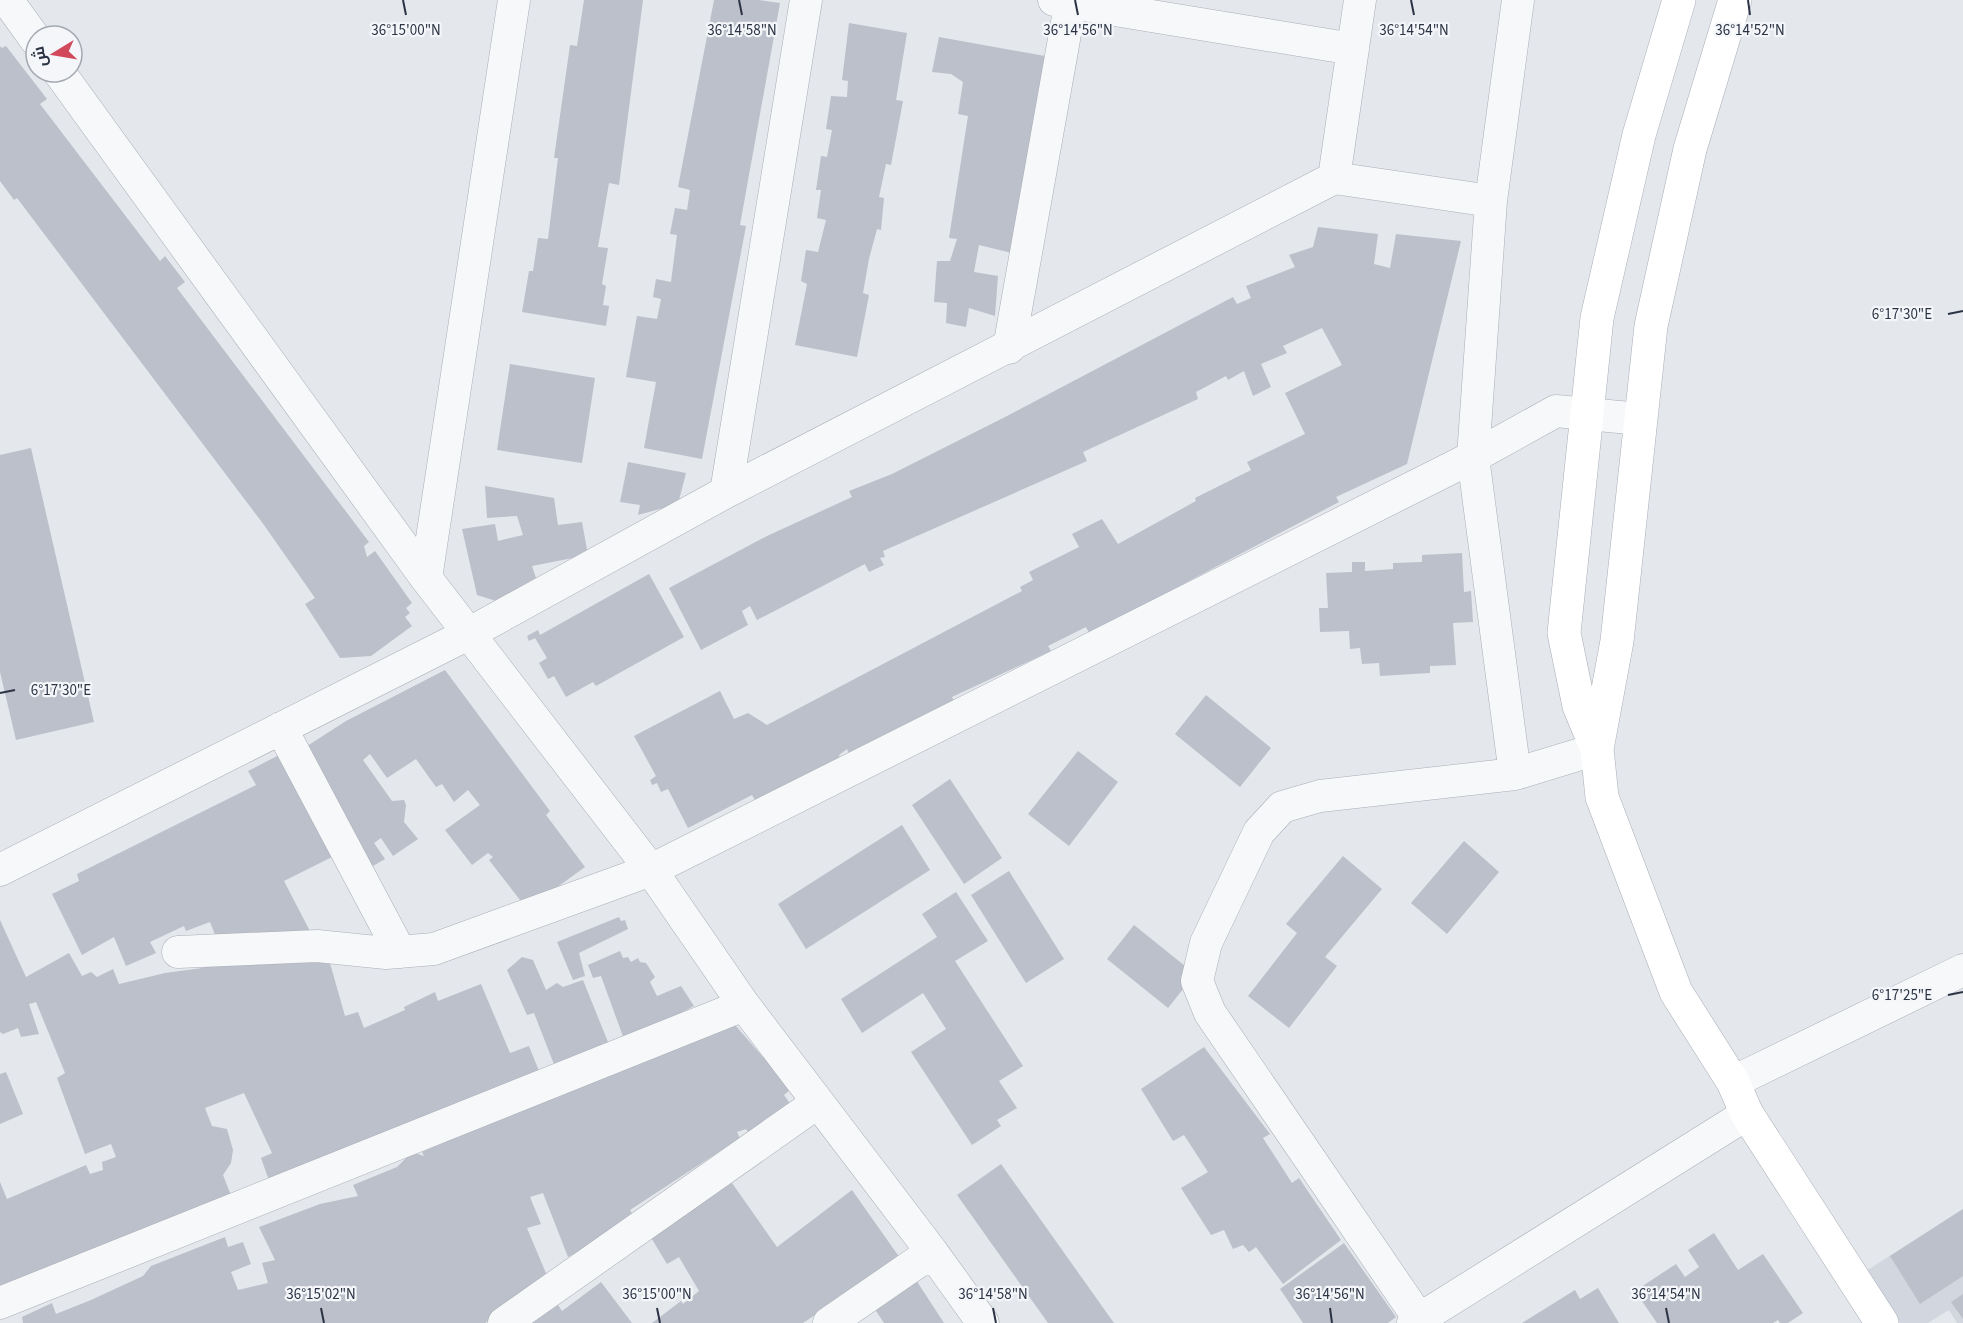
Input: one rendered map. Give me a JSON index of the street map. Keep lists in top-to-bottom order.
{
  "north": "left",
  "coordinates": [
    "36°15'00\"N",
    "36°14'58\"N",
    "36°14'56\"N",
    "36°14'54\"N",
    "36°14'52\"N",
    "6°17'30\"E",
    "6°17'25\"E",
    "36°15'02\"N"
  ]
}
